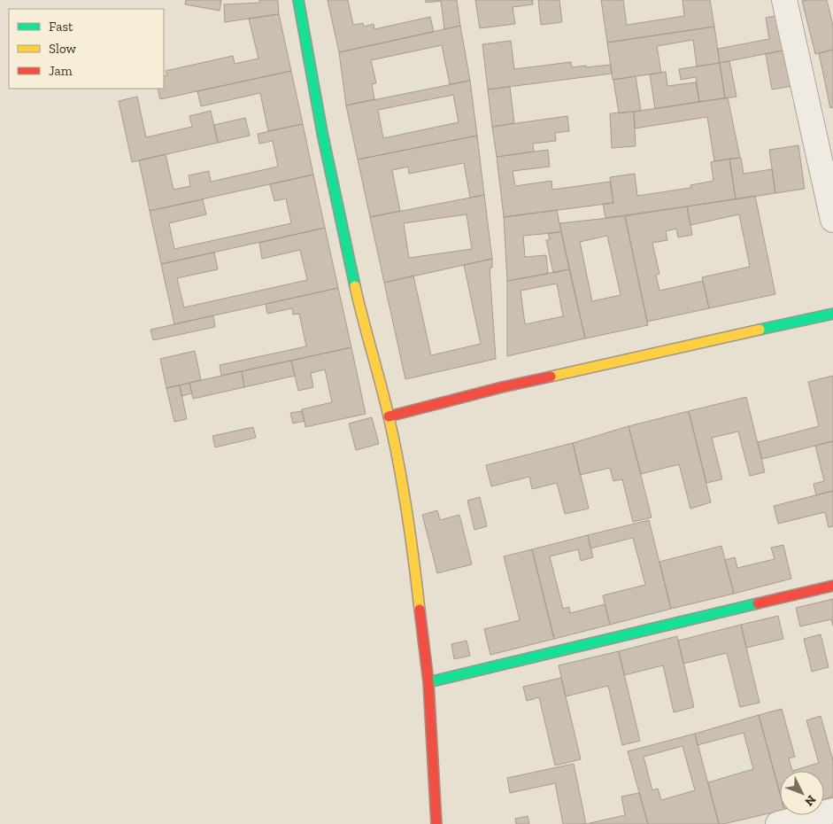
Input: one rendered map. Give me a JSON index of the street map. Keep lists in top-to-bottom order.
{
  "legend": ["Fast", "Slow", "Jam"],
  "north": "bottom right"
}
